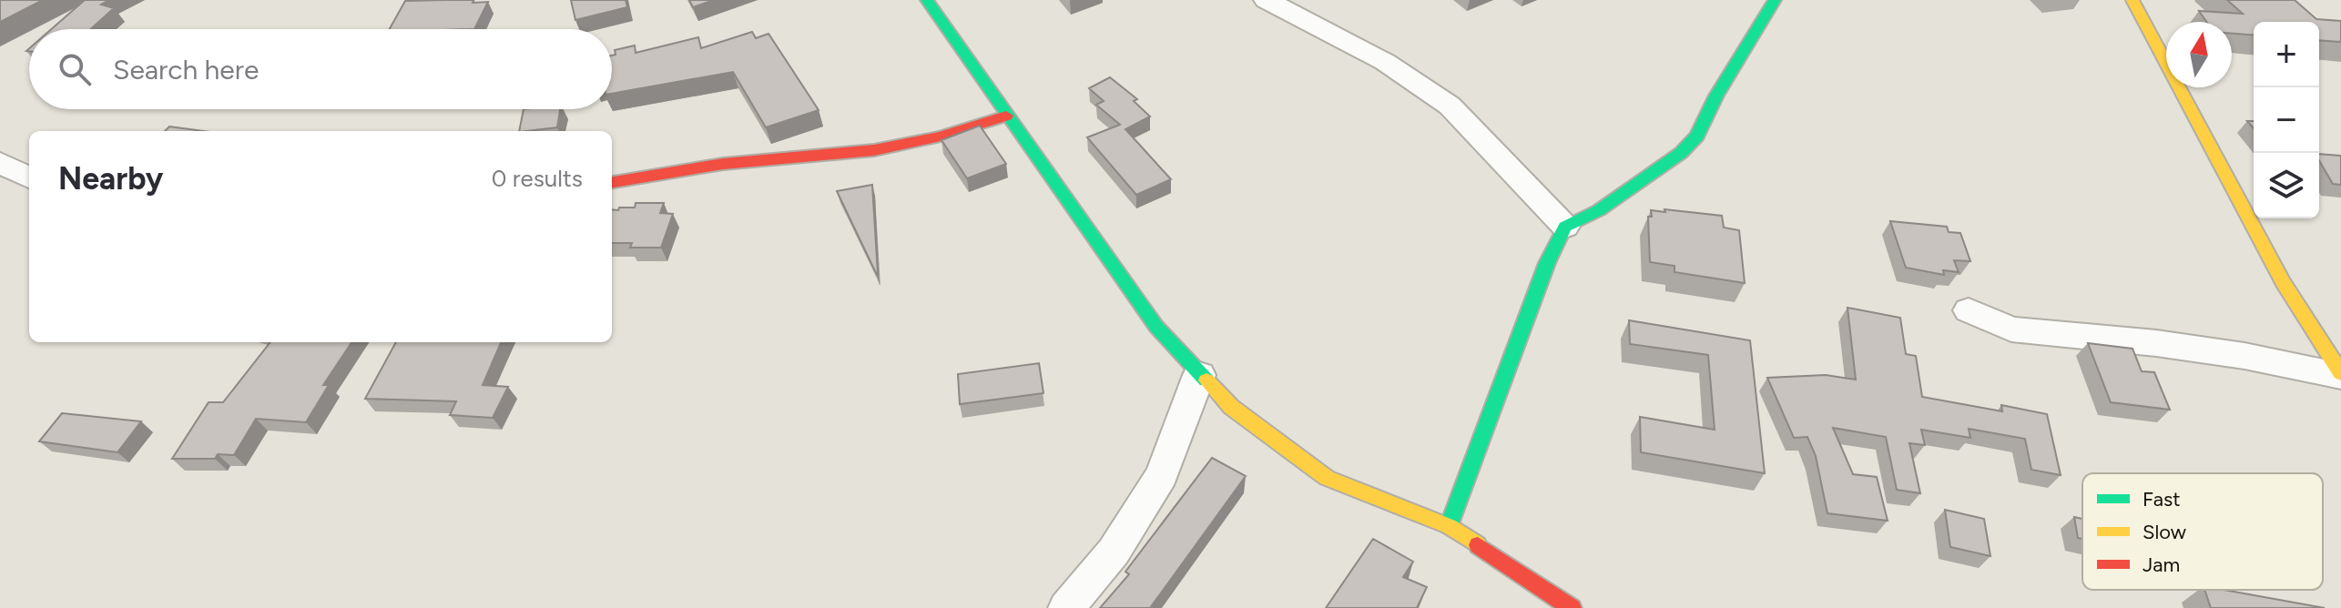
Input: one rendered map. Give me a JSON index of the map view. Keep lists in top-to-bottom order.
{
  "legend": ["Fast", "Slow", "Jam"],
  "north": "top",
  "page": {
    "map_buttons": ["+", "−"],
    "search": "Search here",
    "heading": ["Nearby", "0 results"]
  }
}
